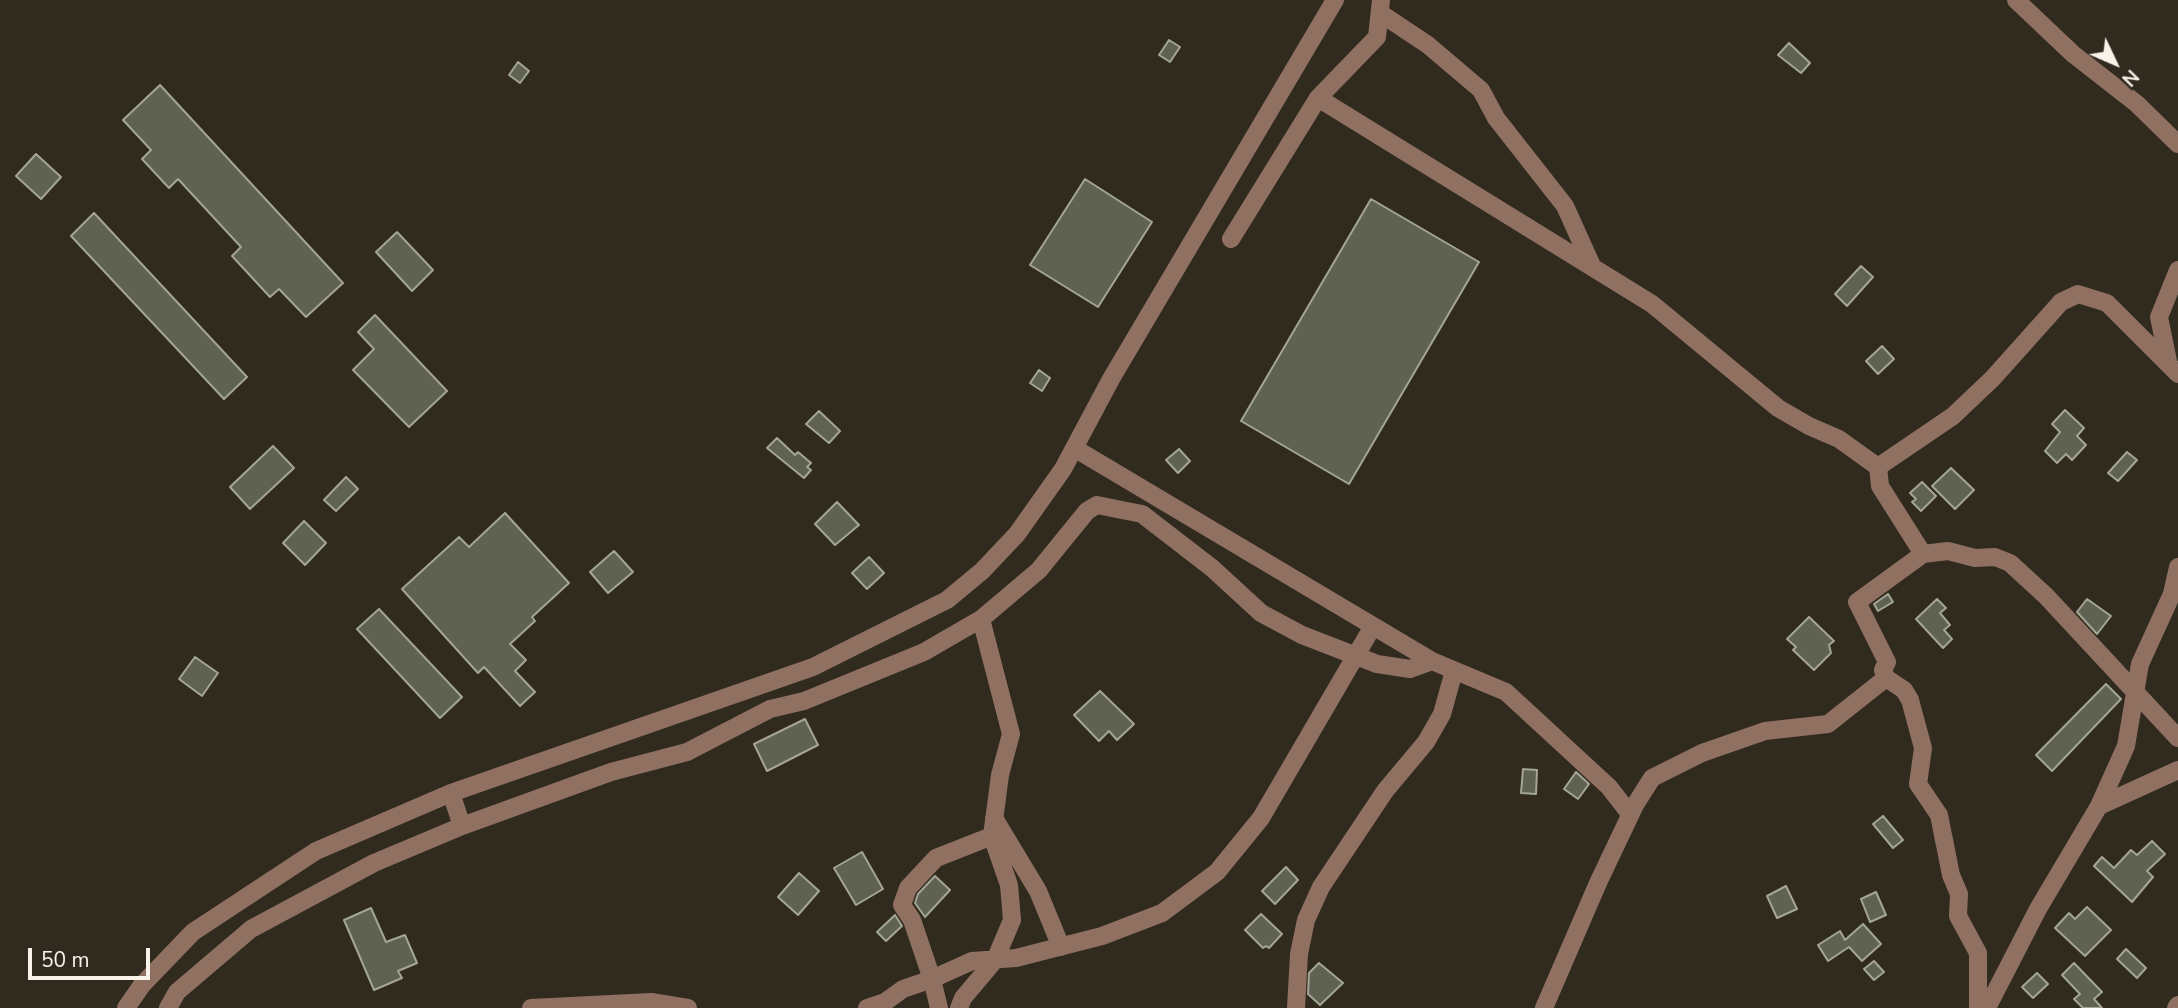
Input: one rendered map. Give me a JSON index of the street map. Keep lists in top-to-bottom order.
{
  "scale_bar": "50 m",
  "north": "bottom right"
}
